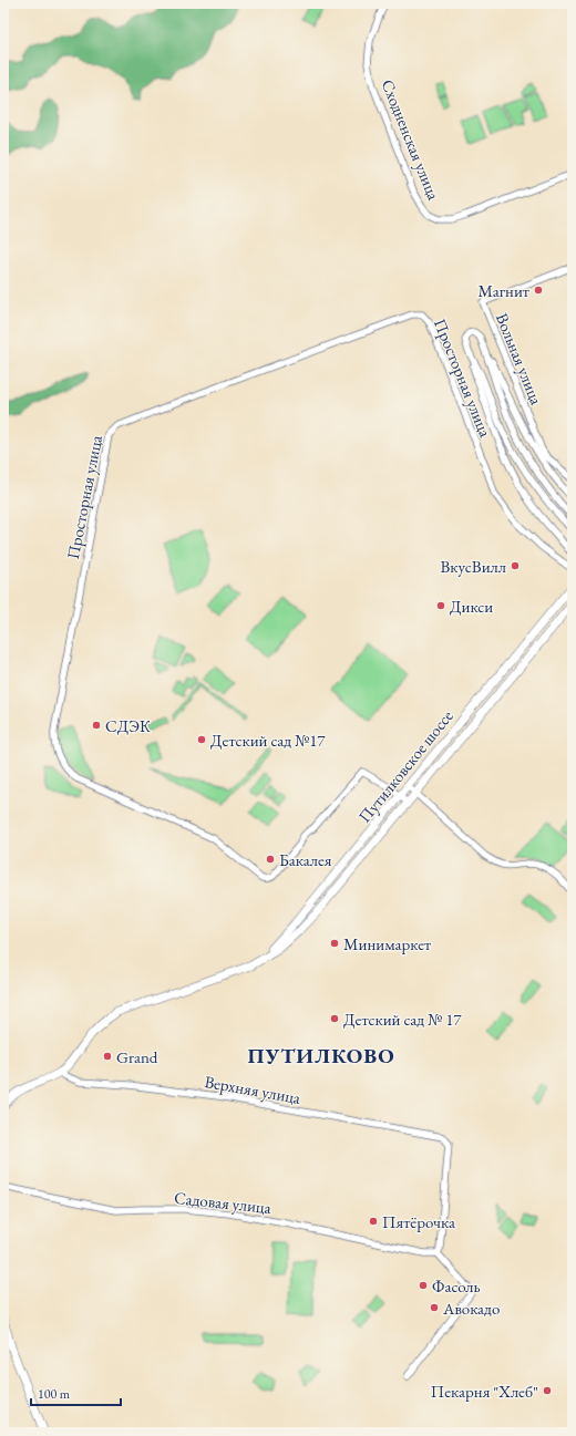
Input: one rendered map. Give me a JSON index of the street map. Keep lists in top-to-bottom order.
{
  "streets": {
    "main road": ["Путилковское шоссе"],
    "street": [
      "Сходненская улица",
      "Вольная улица",
      "Просторная улица",
      "Верхняя улица",
      "Садовая улица"
    ]
  },
  "crossings": [
    ["Просторная улица", "Путилковское шоссе"],
    ["Путилковское шоссе", "Верхняя улица"],
    ["Верхняя улица", "Садовая улица"]
  ],
  "districts": ["ПУТИЛКОВО"],
  "places": [
    "Магнит",
    "ВкусВилл",
    "Дикси",
    "СДЭК",
    "Детский сад №17",
    "Бакалея",
    "Минимаркет",
    "Детский сад № 17",
    "Grand",
    "Пятёрочка",
    "Фасоль",
    "Авокадо",
    "Пекарня \"Хлеб\""
  ],
  "scale_bar": "100 m"
}
